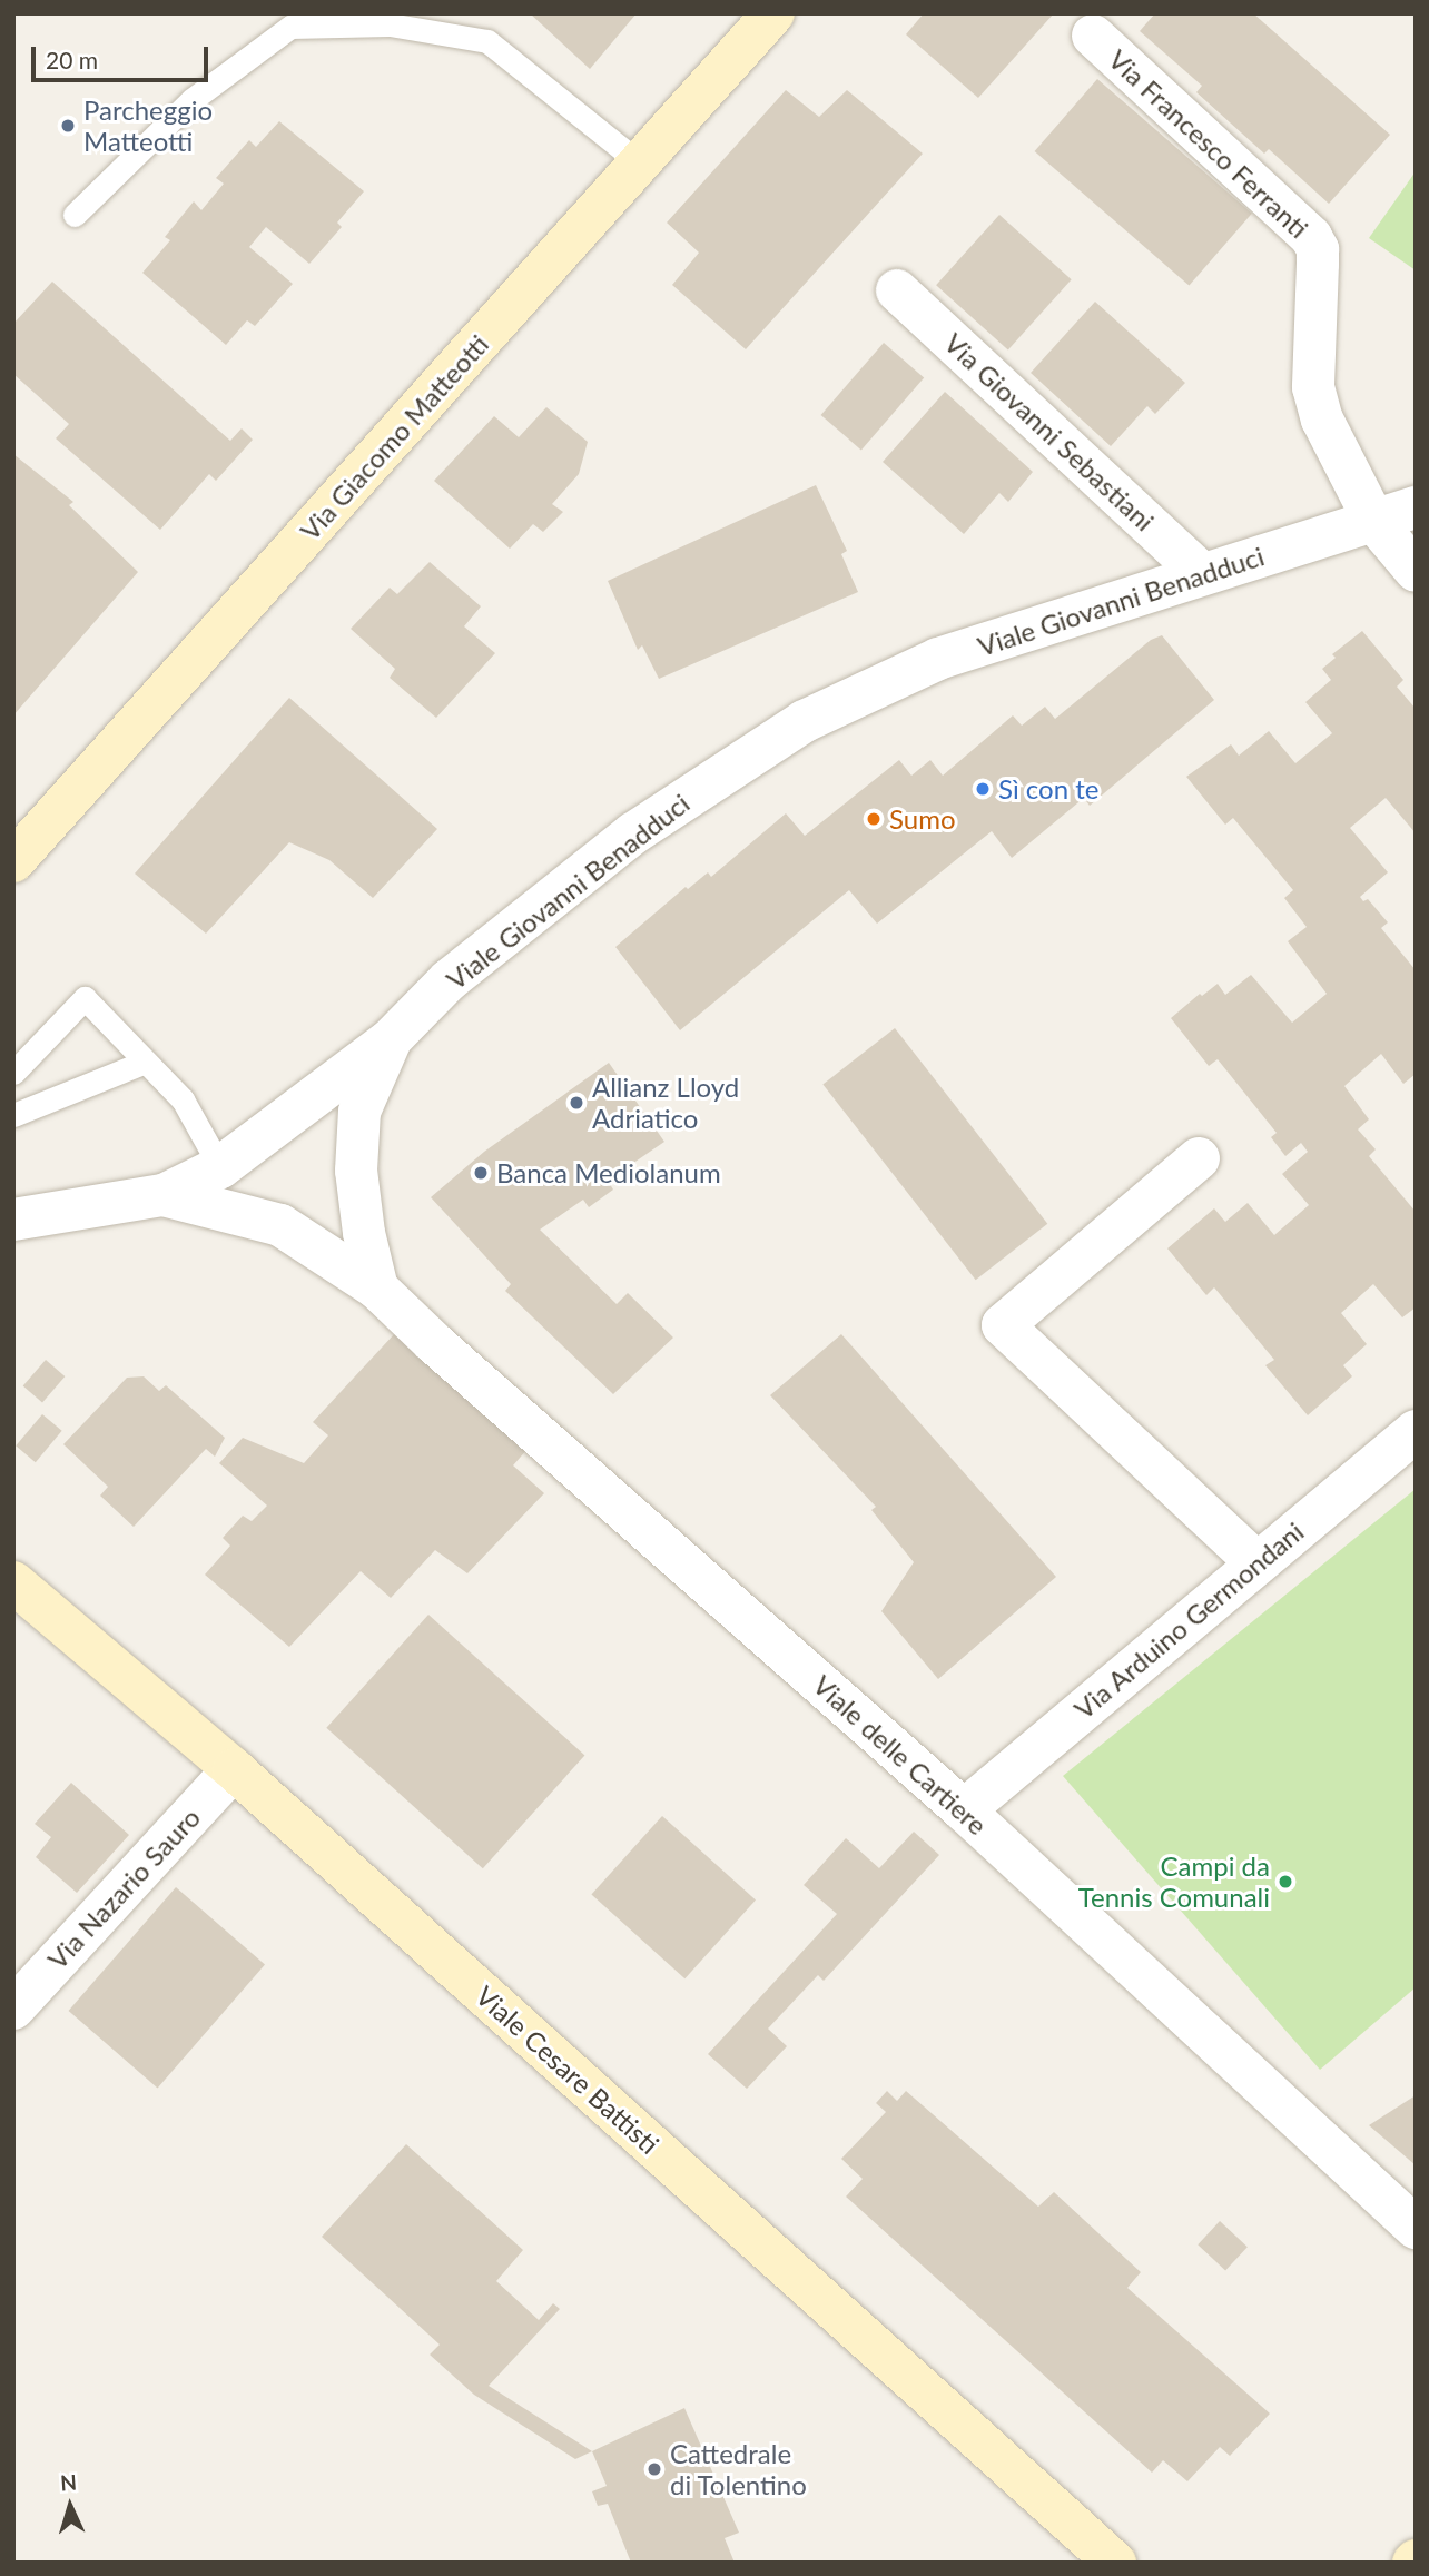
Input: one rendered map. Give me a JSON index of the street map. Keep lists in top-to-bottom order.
{
  "streets": {
    "street": [
      "Via Francesco Ferranti",
      "Via Giovanni Sebastiani",
      "Via Giacomo Matteotti",
      "Viale Giovanni Benadduci",
      "Via Arduino Germondani",
      "Viale delle Cartiere",
      "Via Nazario Sauro",
      "Viale Cesare Battisti"
    ]
  },
  "crossings": [
    ["Via Francesco Ferranti", "Viale Giovanni Benadduci"],
    ["Via Giovanni Sebastiani", "Viale Giovanni Benadduci"],
    ["Viale Giovanni Benadduci", "Viale delle Cartiere"],
    ["Via Arduino Germondani", "Viale delle Cartiere"],
    ["Via Nazario Sauro", "Viale Cesare Battisti"]
  ],
  "places": [
    "Parcheggio Matteotti",
    "Sì con te",
    "Sumo",
    "Allianz Lloyd Adriatico",
    "Banca Mediolanum",
    "Campi da Tennis Comunali",
    "Cattedrale di Tolentino"
  ],
  "scale_bar": "20 m",
  "north": "top"
}
